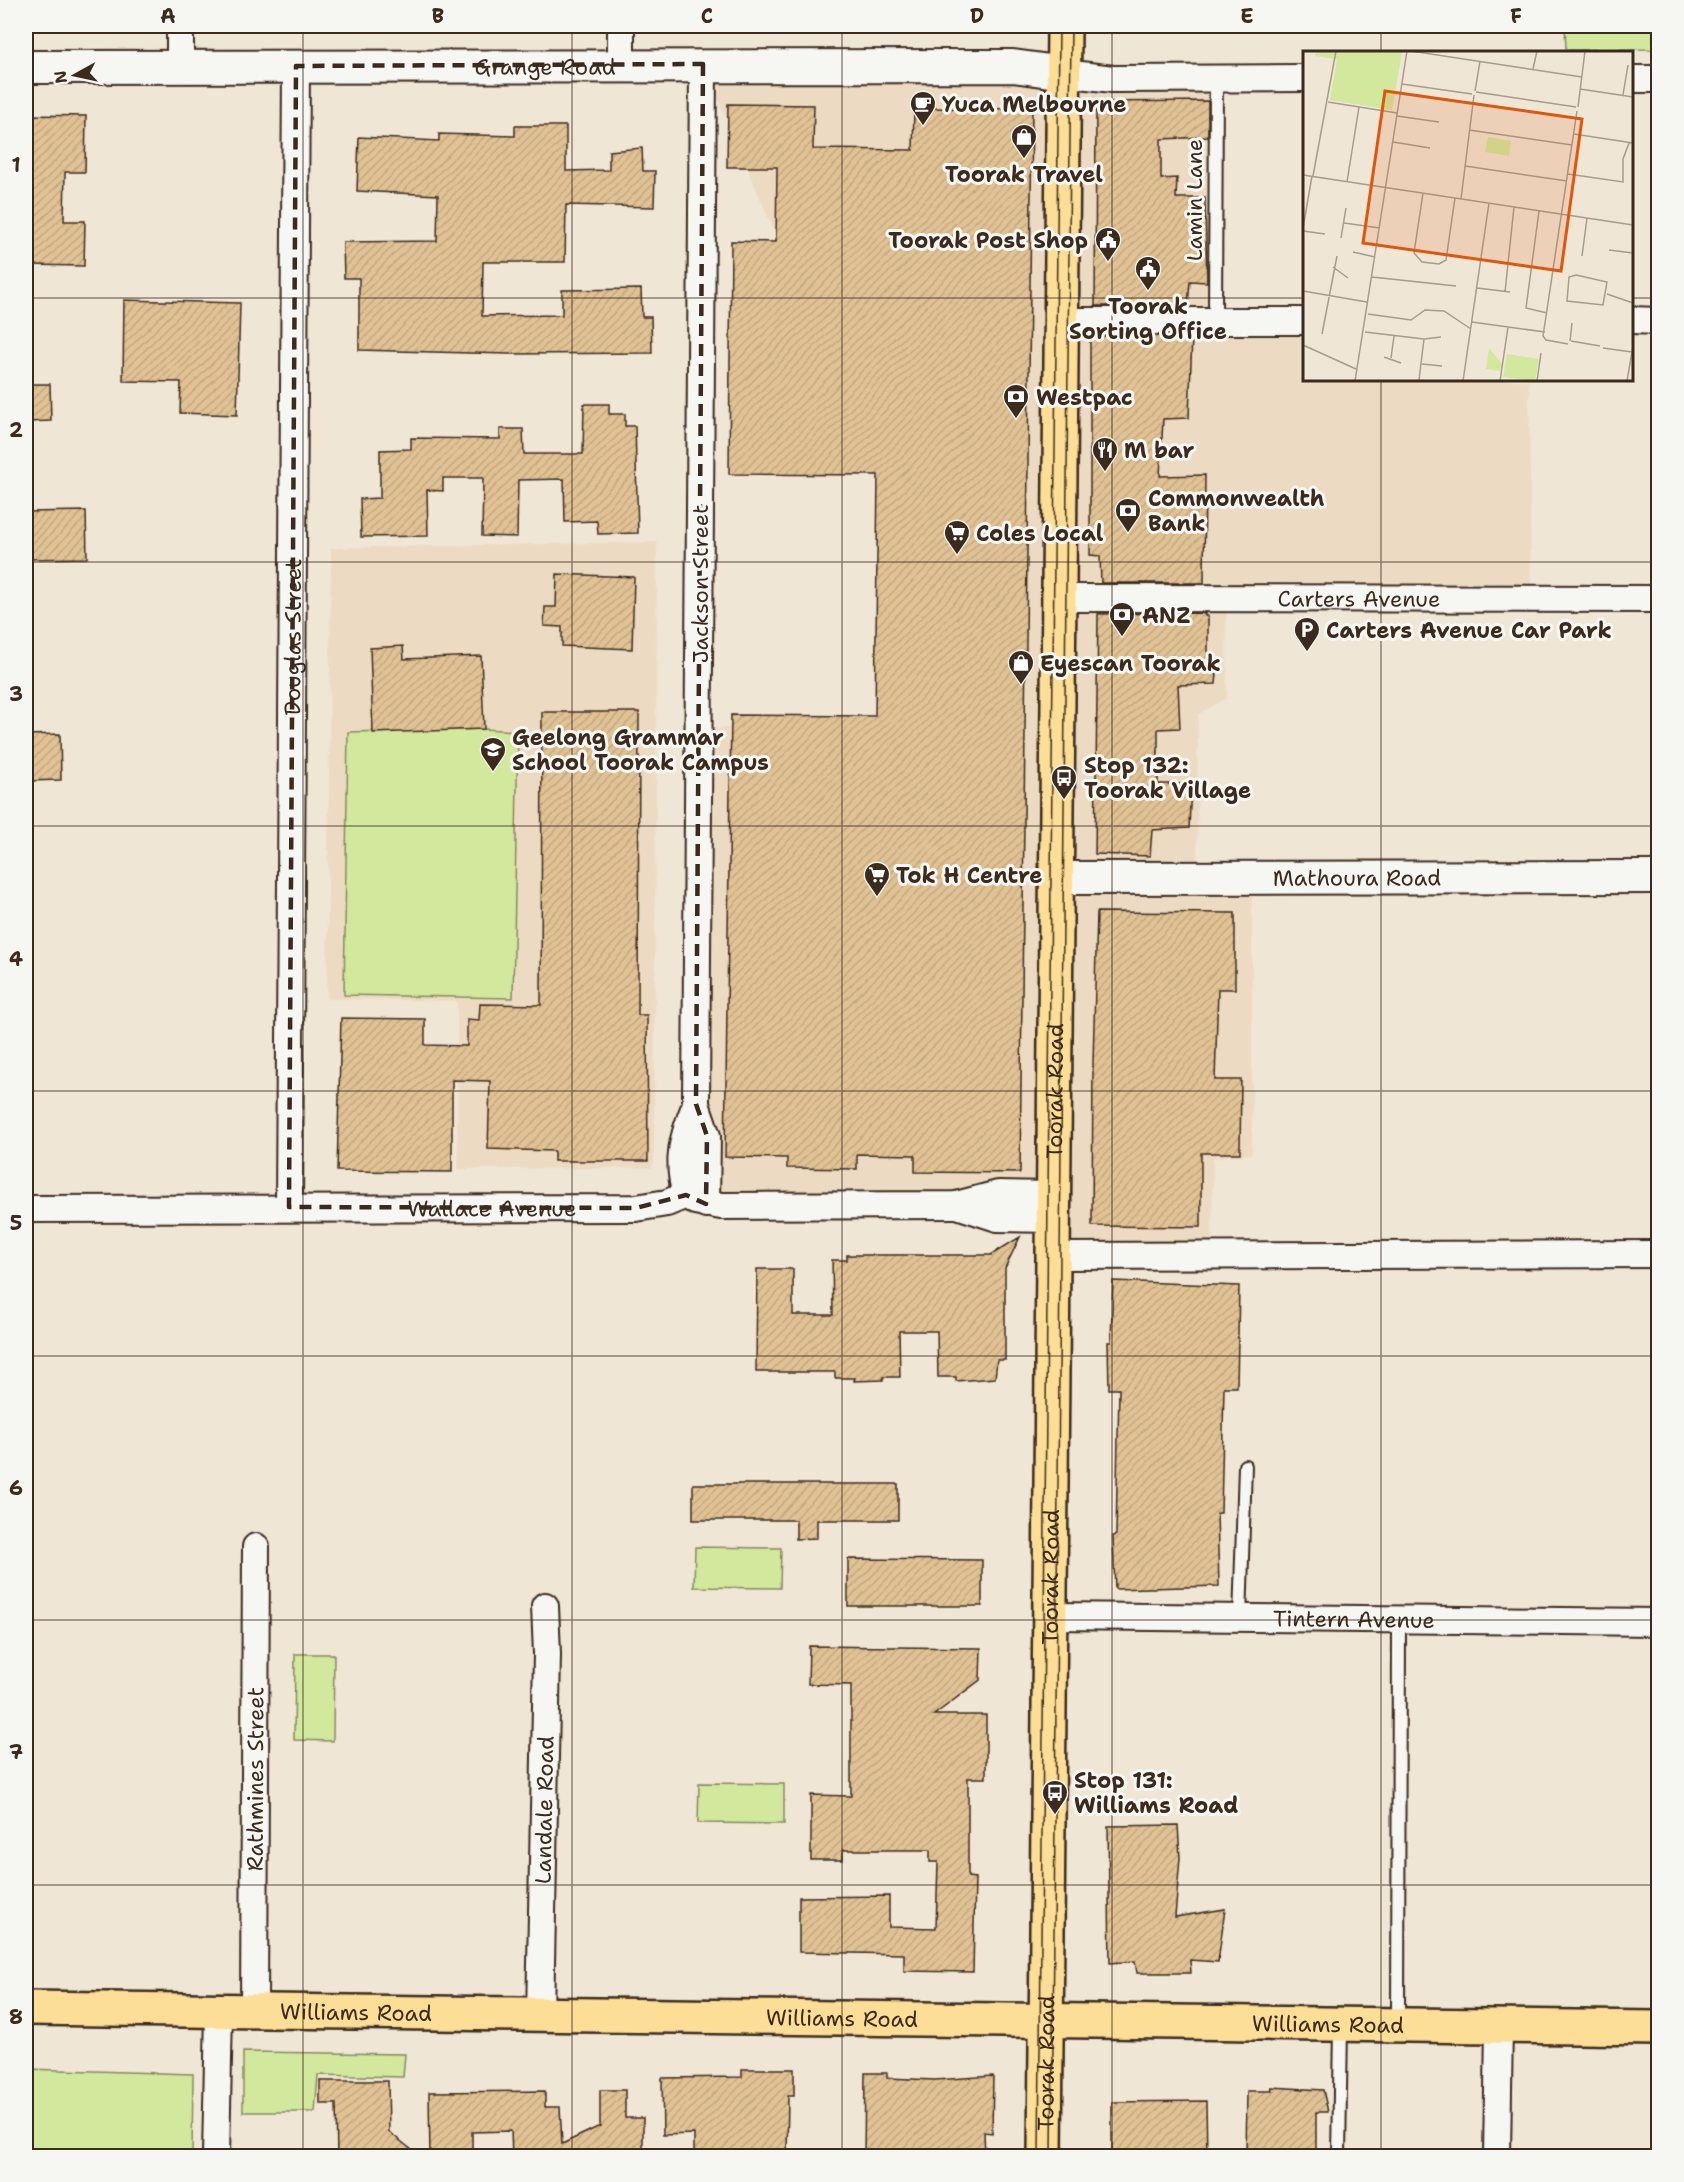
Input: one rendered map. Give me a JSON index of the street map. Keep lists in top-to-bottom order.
{
  "streets": {
    "main road": ["Toorak Road", "Williams Road"],
    "street": [
      "Grange Road",
      "Jackson Street",
      "Carters Avenue",
      "Douglas Street",
      "Mathoura Road",
      "Wallace Avenue",
      "Tintern Avenue",
      "Rathmines Street",
      "Landale Road"
    ],
    "lane": ["Lamin Lane"]
  },
  "crossings": [
    ["Grange Road", "Jackson Street"],
    ["Grange Road", "Douglas Street"],
    ["Grange Road", "Toorak Road"],
    ["Jackson Street", "Wallace Avenue"],
    ["Carters Avenue", "Toorak Road"],
    ["Douglas Street", "Wallace Avenue"],
    ["Mathoura Road", "Toorak Road"],
    ["Toorak Road", "Wallace Avenue"],
    ["Toorak Road", "Tintern Avenue"],
    ["Toorak Road", "Williams Road"],
    ["Rathmines Street", "Williams Road"],
    ["Landale Road", "Williams Road"]
  ],
  "places": {
    "cafe": ["Yuca Melbourne"],
    "shop": ["Toorak Travel", "Eyescan Toorak"],
    "public building": ["Toorak Post Shop", "Toorak Sorting Office"],
    "bank": ["Westpac", "Commonwealth Bank", "ANZ"],
    "restaurant": ["M bar"],
    "supermarket": ["Coles Local", "Tok H Centre"],
    "parking": ["Carters Avenue Car Park"],
    "school or university": ["Geelong Grammar School Toorak Campus"],
    "bus stop": ["Stop 132: Toorak Village", "Stop 131: Williams Road"]
  },
  "north": "left",
  "grid": {
    "columns": [
      "A",
      "B",
      "C",
      "D",
      "E",
      "F"
    ],
    "rows": [
      "1",
      "2",
      "3",
      "4",
      "5",
      "6",
      "7",
      "8"
    ]
  }
}
